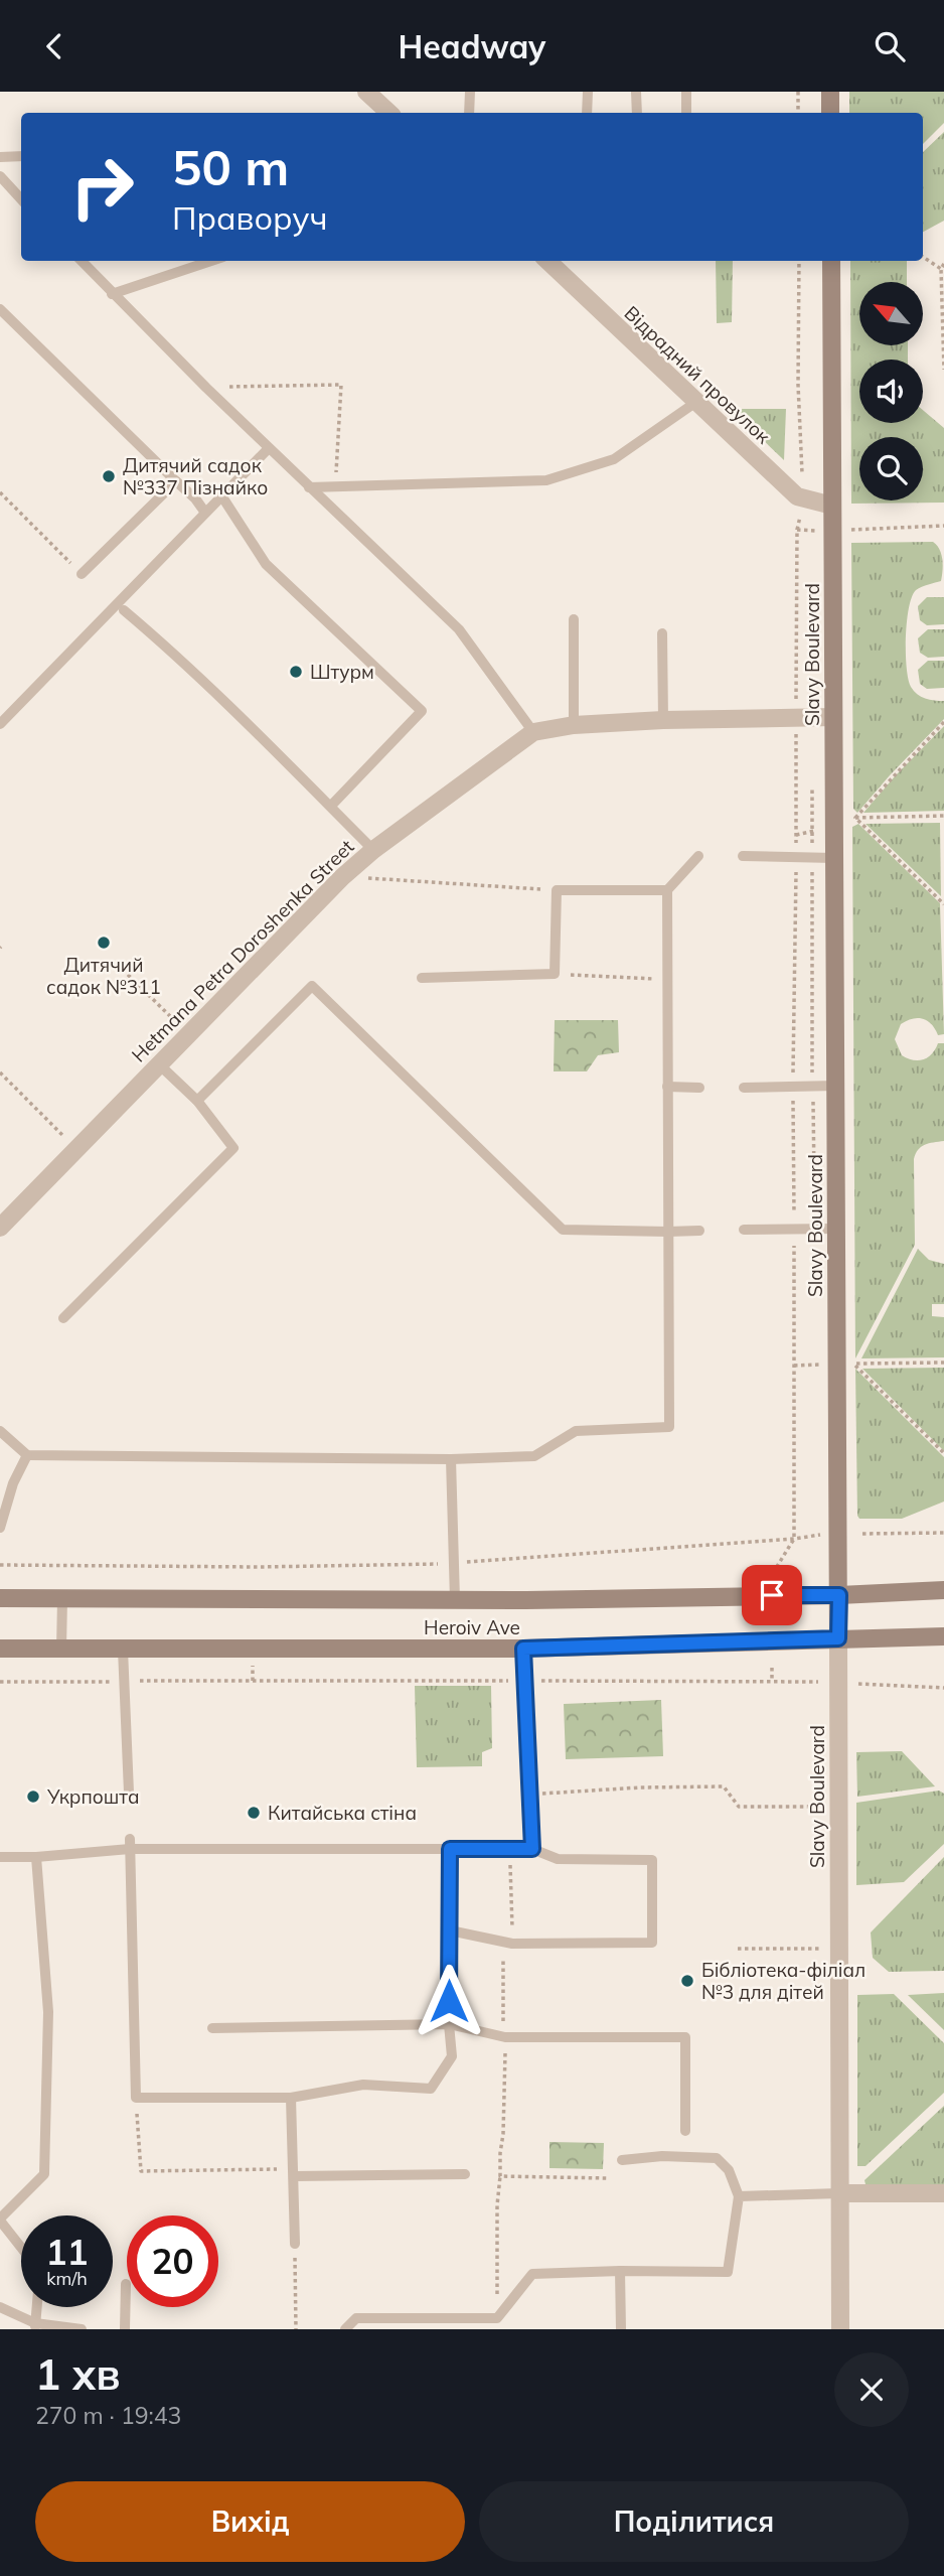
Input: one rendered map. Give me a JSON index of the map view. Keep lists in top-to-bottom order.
{
  "streets": {
    "main road": ["Slavy Boulevard", "Heroiv Ave"],
    "street": ["Відрадний провулок", "Hetmana Petra Doroshenka Street"]
  },
  "crossings": [
    ["Відрадний провулок", "Slavy Boulevard"],
    ["Slavy Boulevard", "Hetmana Petra Doroshenka Street"],
    ["Slavy Boulevard", "Heroiv Ave"]
  ],
  "places": [
    "Дитячий садок №337 Пізнайко",
    "Штурм",
    "Дитячий садок №311",
    "Укрпошта",
    "Китайська стіна",
    "Бібліотека-філіал №3 для дітей"
  ],
  "north": "top left",
  "page": {
    "header": "Headway",
    "turn": ["50 m", "Праворуч"],
    "speed": "11 km/h",
    "limit": "20",
    "heading": ["1 хв", "270 m · 19:43"],
    "buttons": ["Вихід", "Поділитися"]
  }
}
